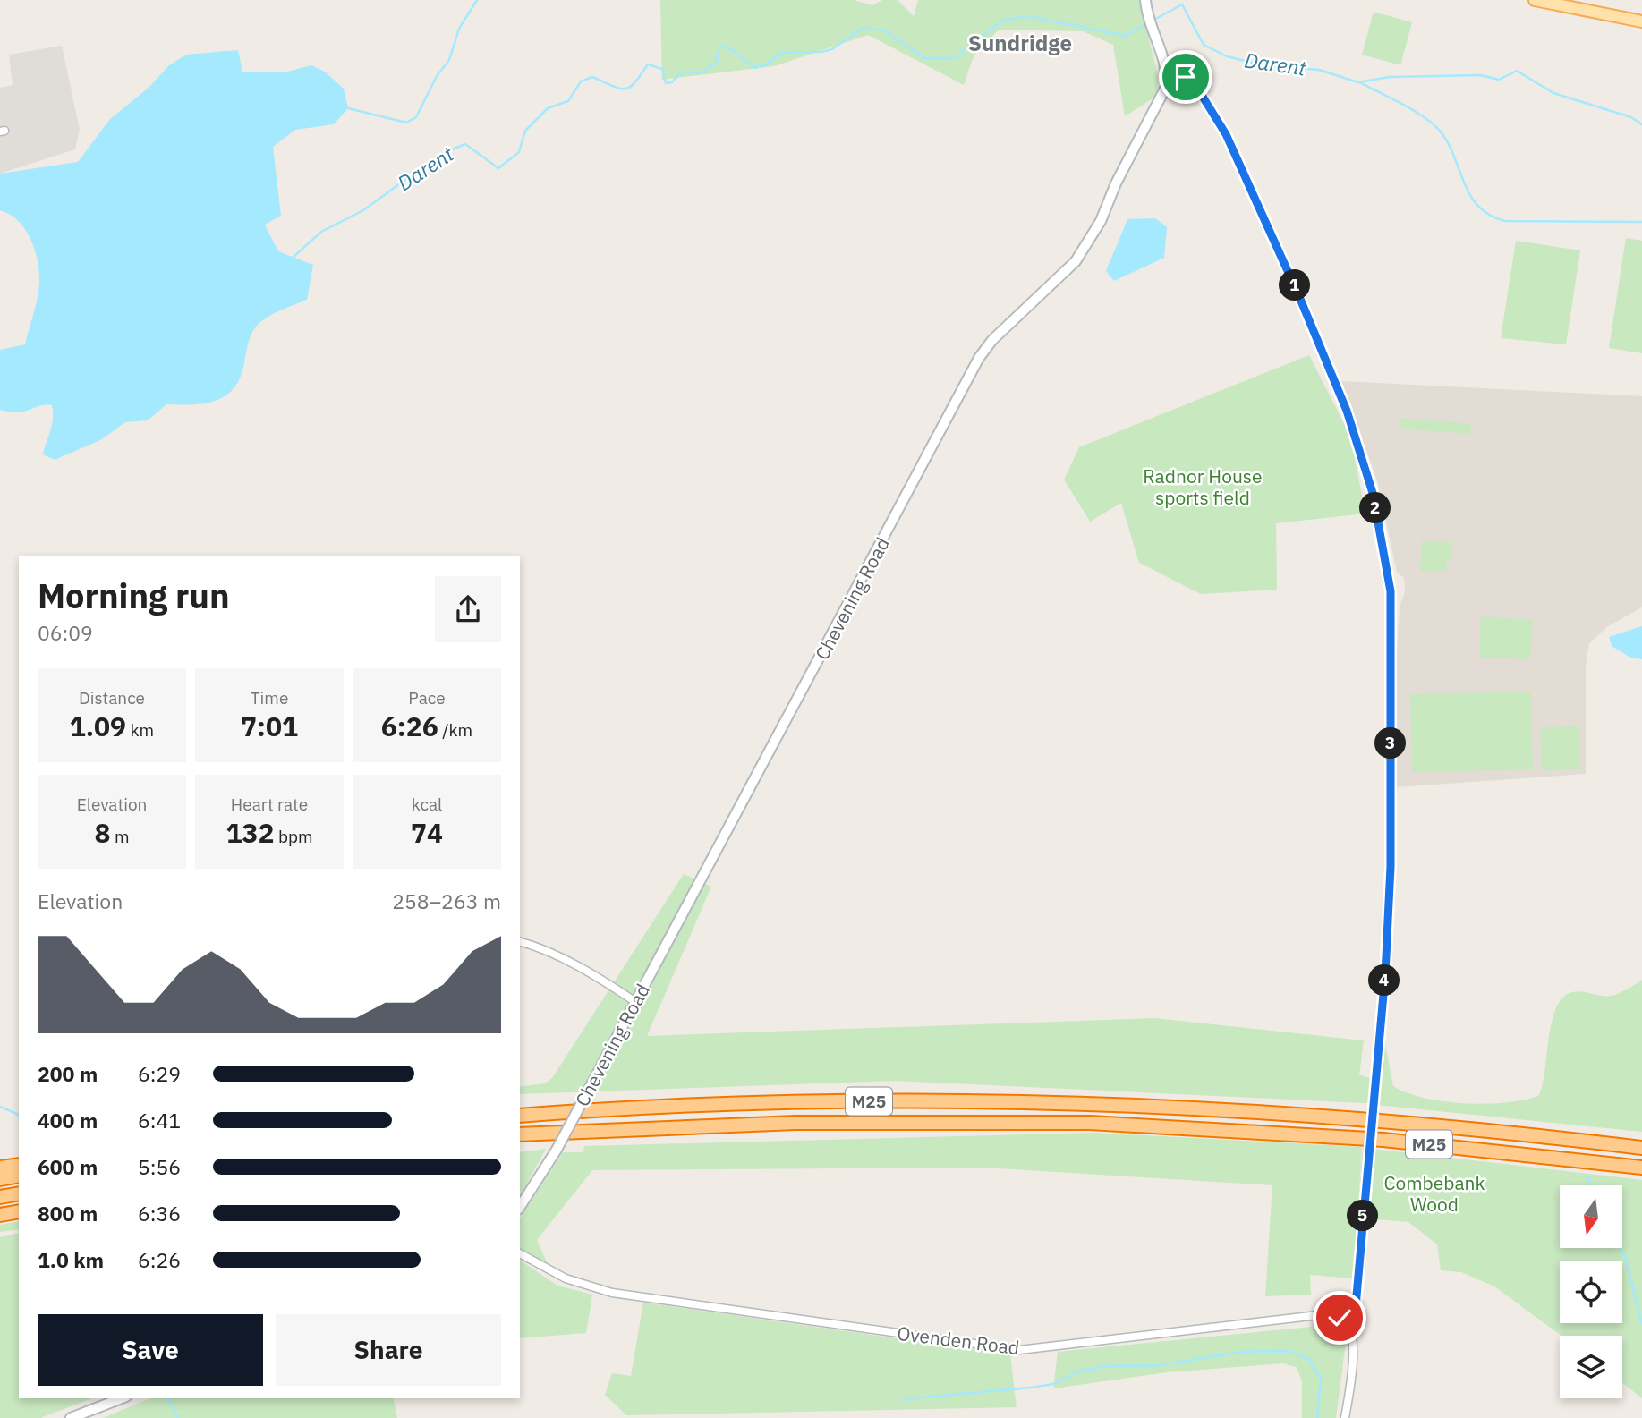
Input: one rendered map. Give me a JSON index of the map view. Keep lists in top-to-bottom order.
{
  "streets": {
    "highway": ["M25"],
    "main road": ["Chevening Road"],
    "street": ["Ovenden Road"]
  },
  "districts": ["Sundridge"],
  "water": ["Darent"],
  "parks": ["Radnor House sports field", "Combebank Wood"],
  "north": "bottom",
  "page": {
    "pins": [
      "1",
      "2",
      "3",
      "4",
      "5"
    ],
    "heading": ["Morning run", "06:09"],
    "stats": [
      ["Distance", "1.09 km"],
      ["Time", "7:01"],
      ["Pace", "6:26 /km"],
      ["Elevation", "8 m"],
      ["Heart rate", "132 bpm"],
      ["kcal", "74"]
    ],
    "chart": ["Elevation", "258–263 m"],
    "list": [
      {
        "name": "200 m",
        "note": "6:29"
      },
      {
        "name": "400 m",
        "note": "6:41"
      },
      {
        "name": "600 m",
        "note": "5:56"
      },
      {
        "name": "800 m",
        "note": "6:36"
      },
      {
        "name": "1.0 km",
        "note": "6:26"
      }
    ],
    "buttons": ["Save", "Share"]
  }
}
